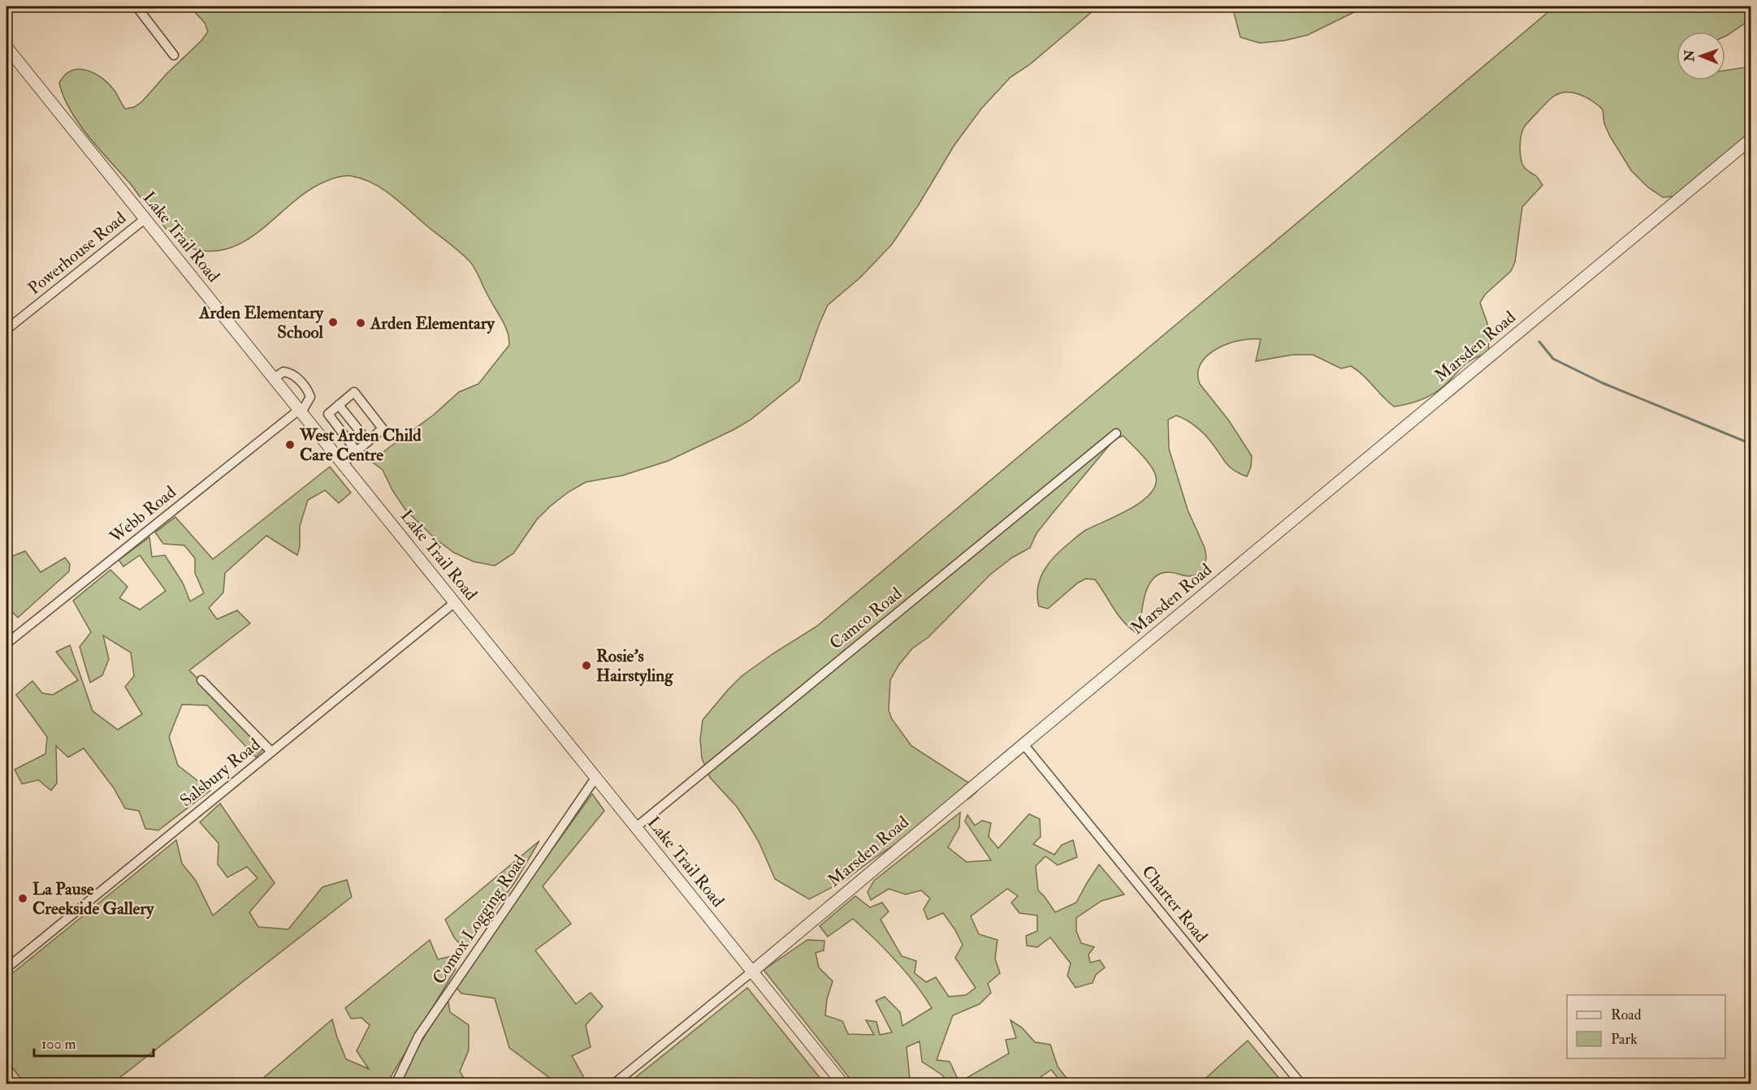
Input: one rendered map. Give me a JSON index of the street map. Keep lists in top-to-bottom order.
{
  "streets": {
    "street": [
      "Lake Trail Road",
      "Powerhouse Road",
      "Marsden Road",
      "Webb Road",
      "Camco Road",
      "Salsbury Road",
      "Charter Road",
      "Comox Logging Road"
    ]
  },
  "crossings": [
    ["Lake Trail Road", "Powerhouse Road"],
    ["Lake Trail Road", "Marsden Road"],
    ["Lake Trail Road", "Webb Road"],
    ["Lake Trail Road", "Camco Road"],
    ["Lake Trail Road", "Salsbury Road"],
    ["Lake Trail Road", "Comox Logging Road"],
    ["Marsden Road", "Charter Road"]
  ],
  "places": [
    "Arden Elementary School",
    "Arden Elementary",
    "West Arden Child Care Centre",
    "Rosie's Hairstyling",
    "La Pause Creekside Gallery"
  ],
  "legend": ["Road", "Park"],
  "scale_bar": "100 m",
  "north": "left"
}
